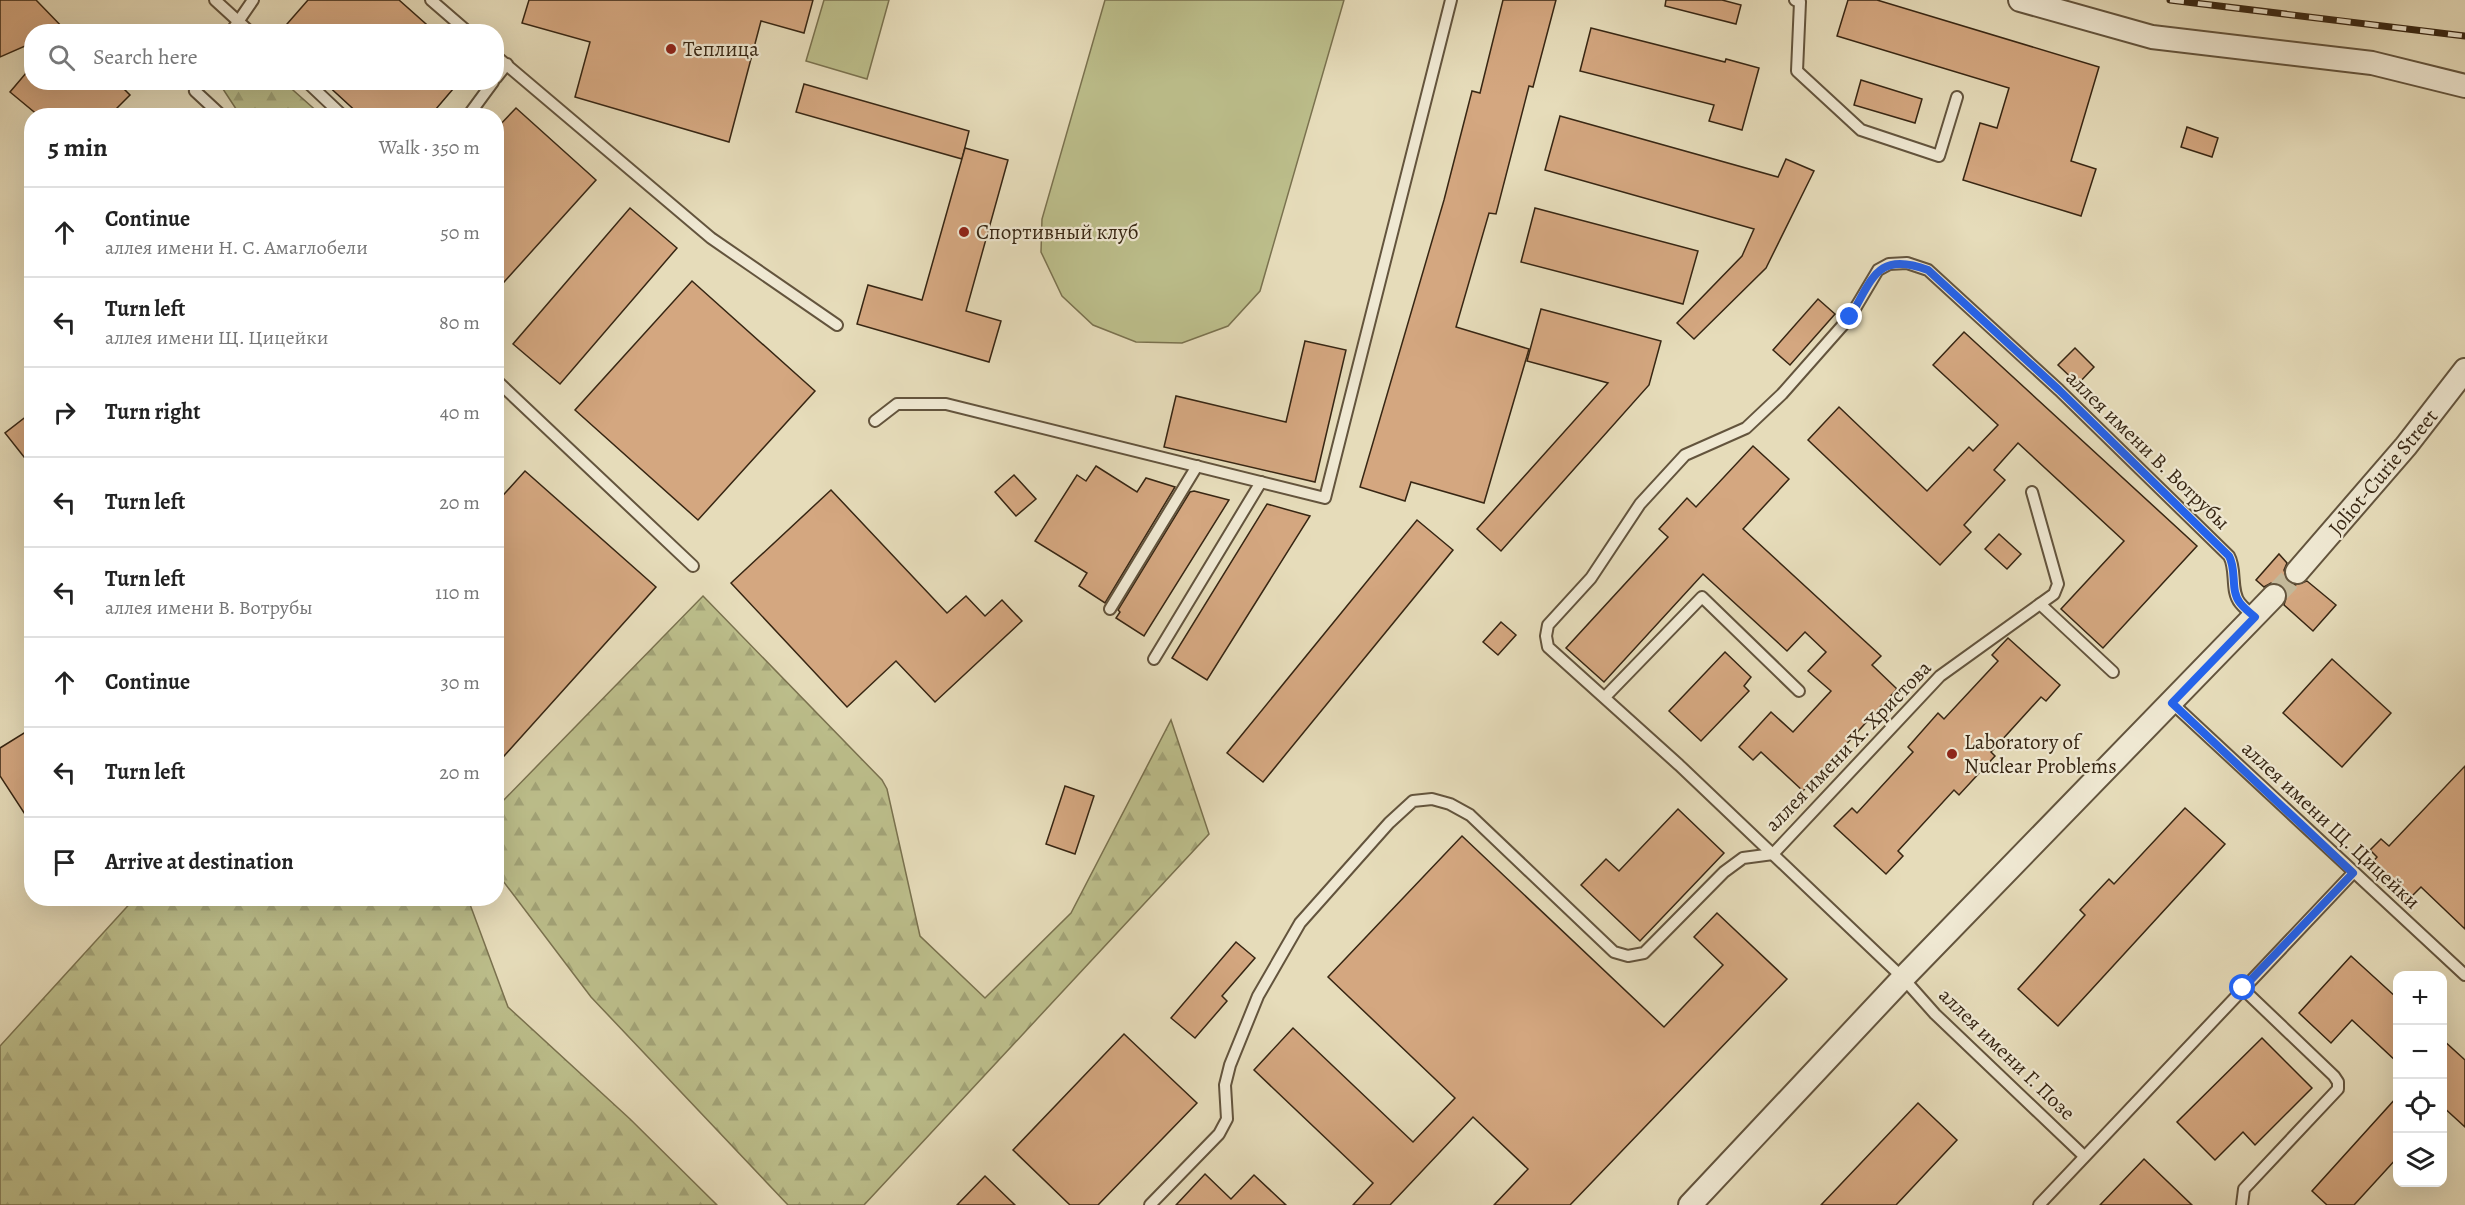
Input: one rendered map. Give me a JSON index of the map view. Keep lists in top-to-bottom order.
{
  "streets": {
    "street": ["Joliot-Curie Street"],
    "lane": [
      "аллея имени В. Вотрубы",
      "аллея имени Х. Христова",
      "аллея имени Щ. Цицейки",
      "аллея имени Г. Позе"
    ]
  },
  "crossings": [
    ["аллея имени В. Вотрубы", "аллея имени Г. Позе"],
    ["аллея имени Х. Христова", "аллея имени Г. Позе"]
  ],
  "places": ["Теплица", "Спортивный клуб", "Laboratory of Nuclear Problems"],
  "page": {
    "search": "Search here",
    "heading": ["5 min", "Walk · 350 m"],
    "list": [
      ["Continue", "аллея имени Н. С. Амаглобели", "50 m"],
      ["Turn left", "аллея имени Щ. Цицейки", "80 m"],
      ["Turn right", "40 m"],
      ["Turn left", "20 m"],
      ["Turn left", "аллея имени В. Вотрубы", "110 m"],
      ["Continue", "30 m"],
      ["Turn left", "20 m"],
      "Arrive at destination"
    ],
    "map_buttons": ["+", "−"]
  }
}
